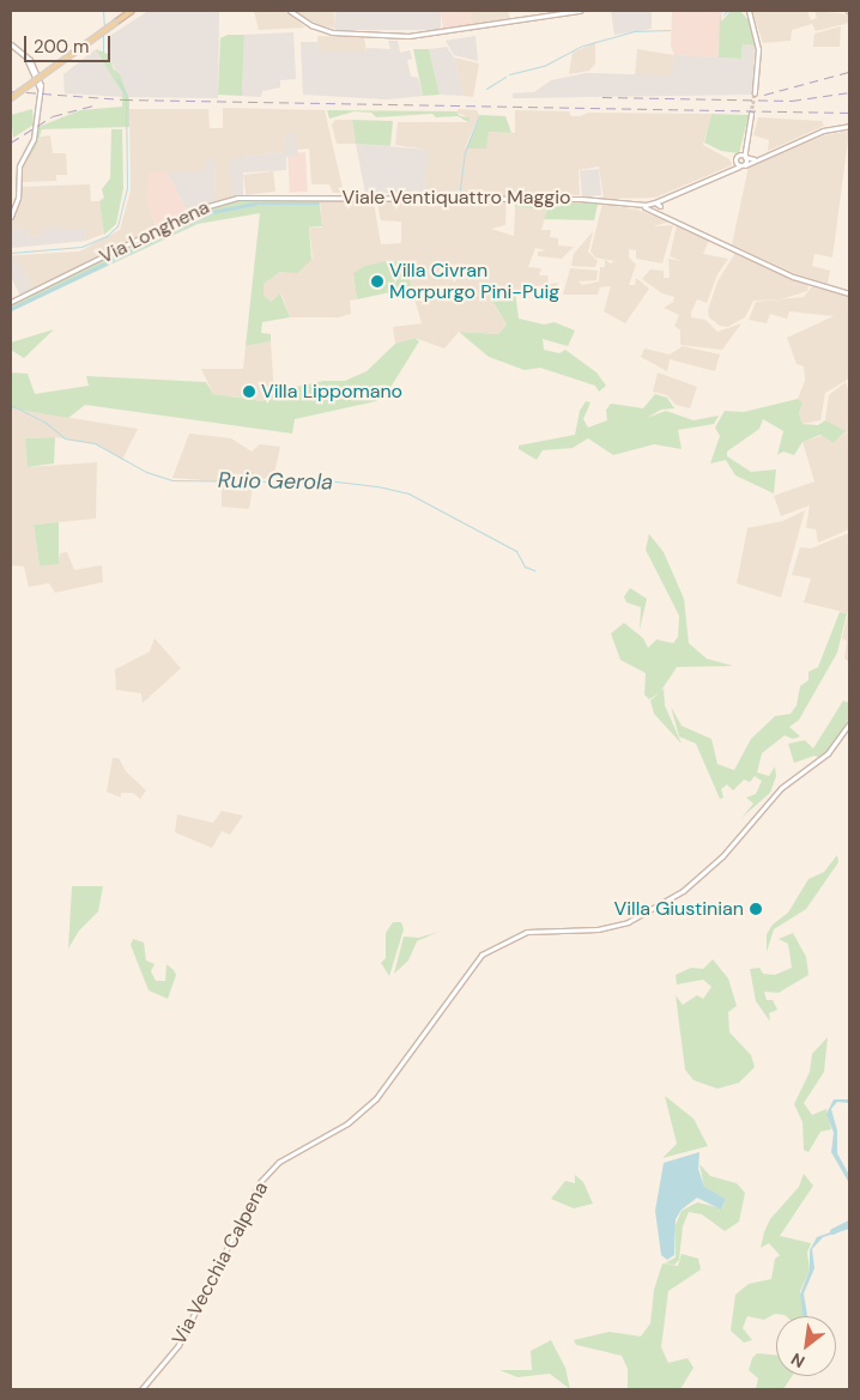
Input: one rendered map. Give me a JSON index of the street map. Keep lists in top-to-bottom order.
{
  "streets": {
    "street": ["Viale Ventiquattro Maggio", "Via Longhena", "Via Vecchia Calpena"]
  },
  "crossings": [
    ["Viale Ventiquattro Maggio", "Via Longhena"]
  ],
  "water": ["Ruio Gerola"],
  "places": ["Villa Civran Morpurgo Pini-Puig", "Villa Lippomano", "Villa Giustinian"],
  "scale_bar": "200 m",
  "north": "bottom left"
}
